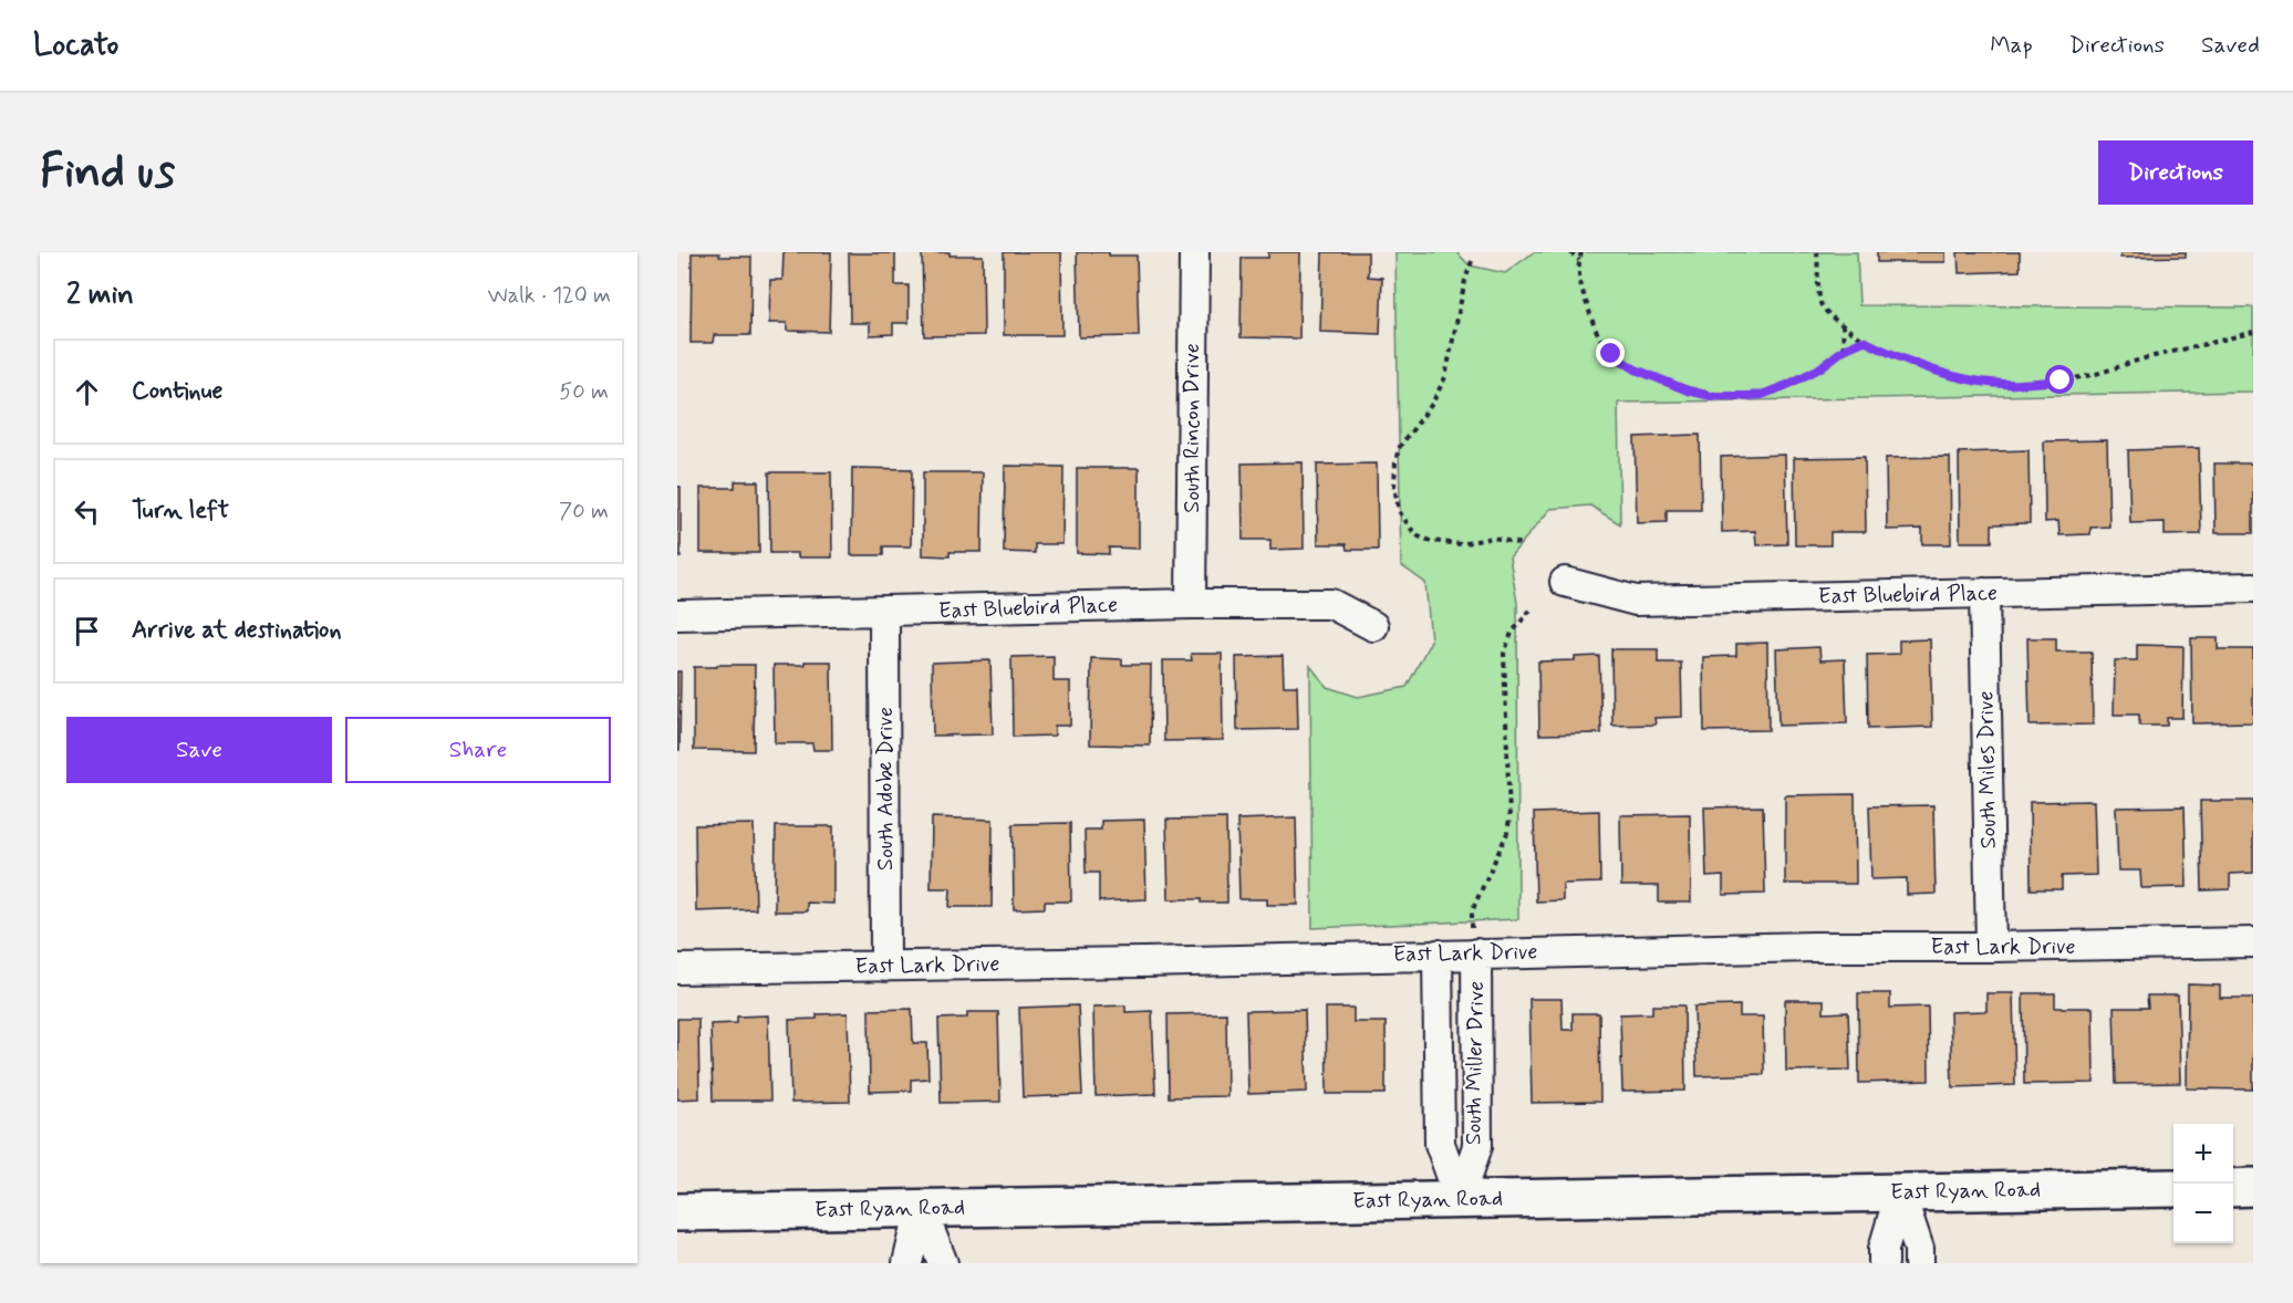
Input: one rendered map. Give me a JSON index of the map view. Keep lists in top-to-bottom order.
{
  "streets": {
    "street": [
      "South Rincon Drive",
      "East Bluebird Place",
      "South Miles Drive",
      "South Adobe Drive",
      "East Lark Drive",
      "South Miller Drive",
      "East Ryan Road"
    ]
  },
  "crossings": [
    ["South Rincon Drive", "East Bluebird Place"],
    ["East Bluebird Place", "South Miles Drive"],
    ["East Bluebird Place", "South Adobe Drive"],
    ["South Miles Drive", "East Lark Drive"],
    ["South Adobe Drive", "East Lark Drive"],
    ["East Lark Drive", "South Miller Drive"],
    ["South Miller Drive", "East Ryan Road"]
  ],
  "page": {
    "header": "Locato",
    "nav": ["Map", "Directions", "Saved"],
    "buttons": [
      "Directions",
      ["Save", "Share"]
    ],
    "title": "Find us",
    "heading": ["2 min", "Walk · 120 m"],
    "list": [
      ["Continue", "50 m"],
      ["Turn left", "70 m"],
      "Arrive at destination"
    ],
    "map_buttons": ["+", "−"]
  }
}
